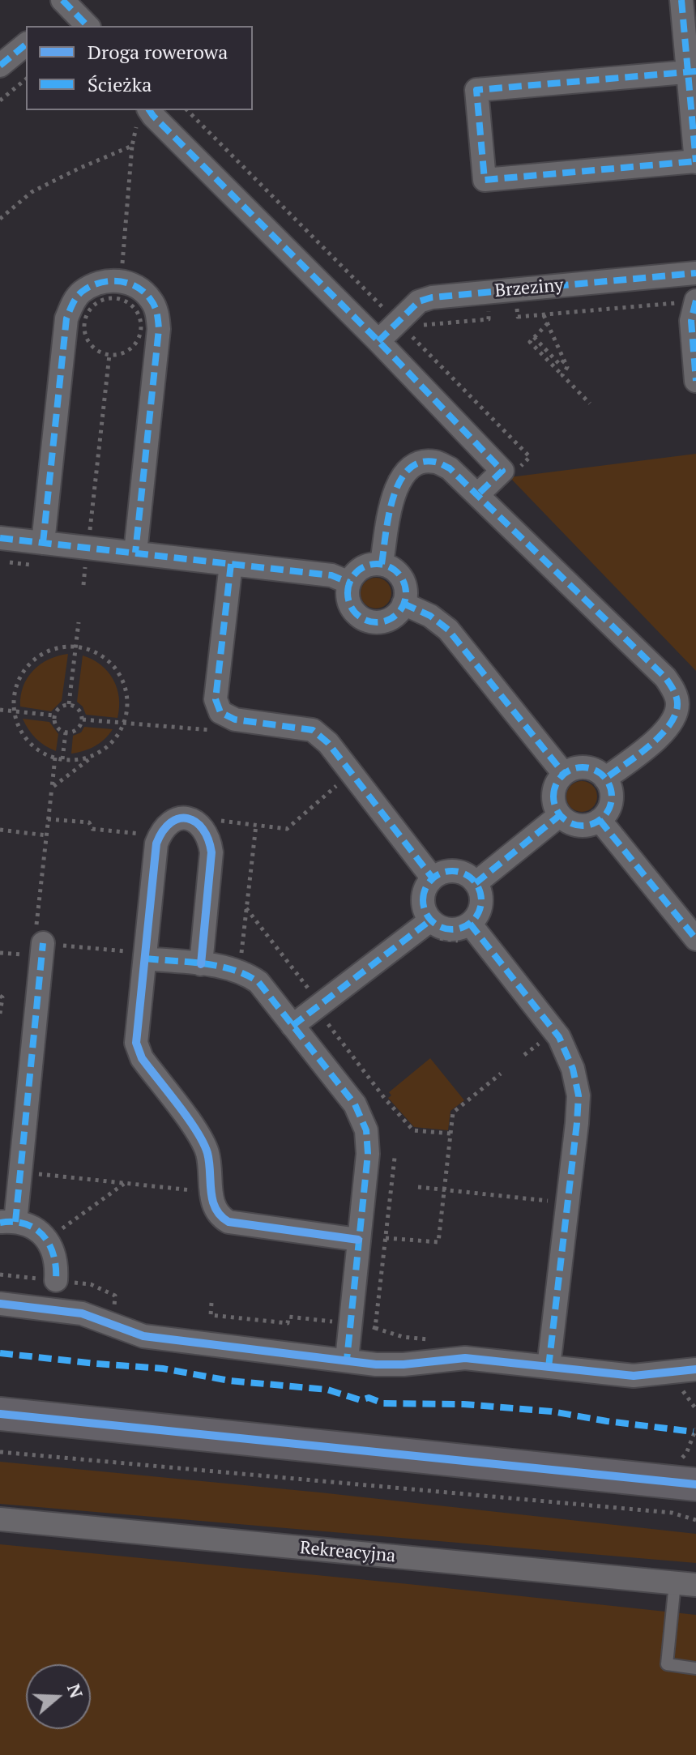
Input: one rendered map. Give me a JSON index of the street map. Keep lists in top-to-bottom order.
{
  "streets": {
    "street": ["Brzeziny", "Rekreacyjna"]
  },
  "legend": ["Droga rowerowa", "Ścieżka"],
  "north": "right"
}
